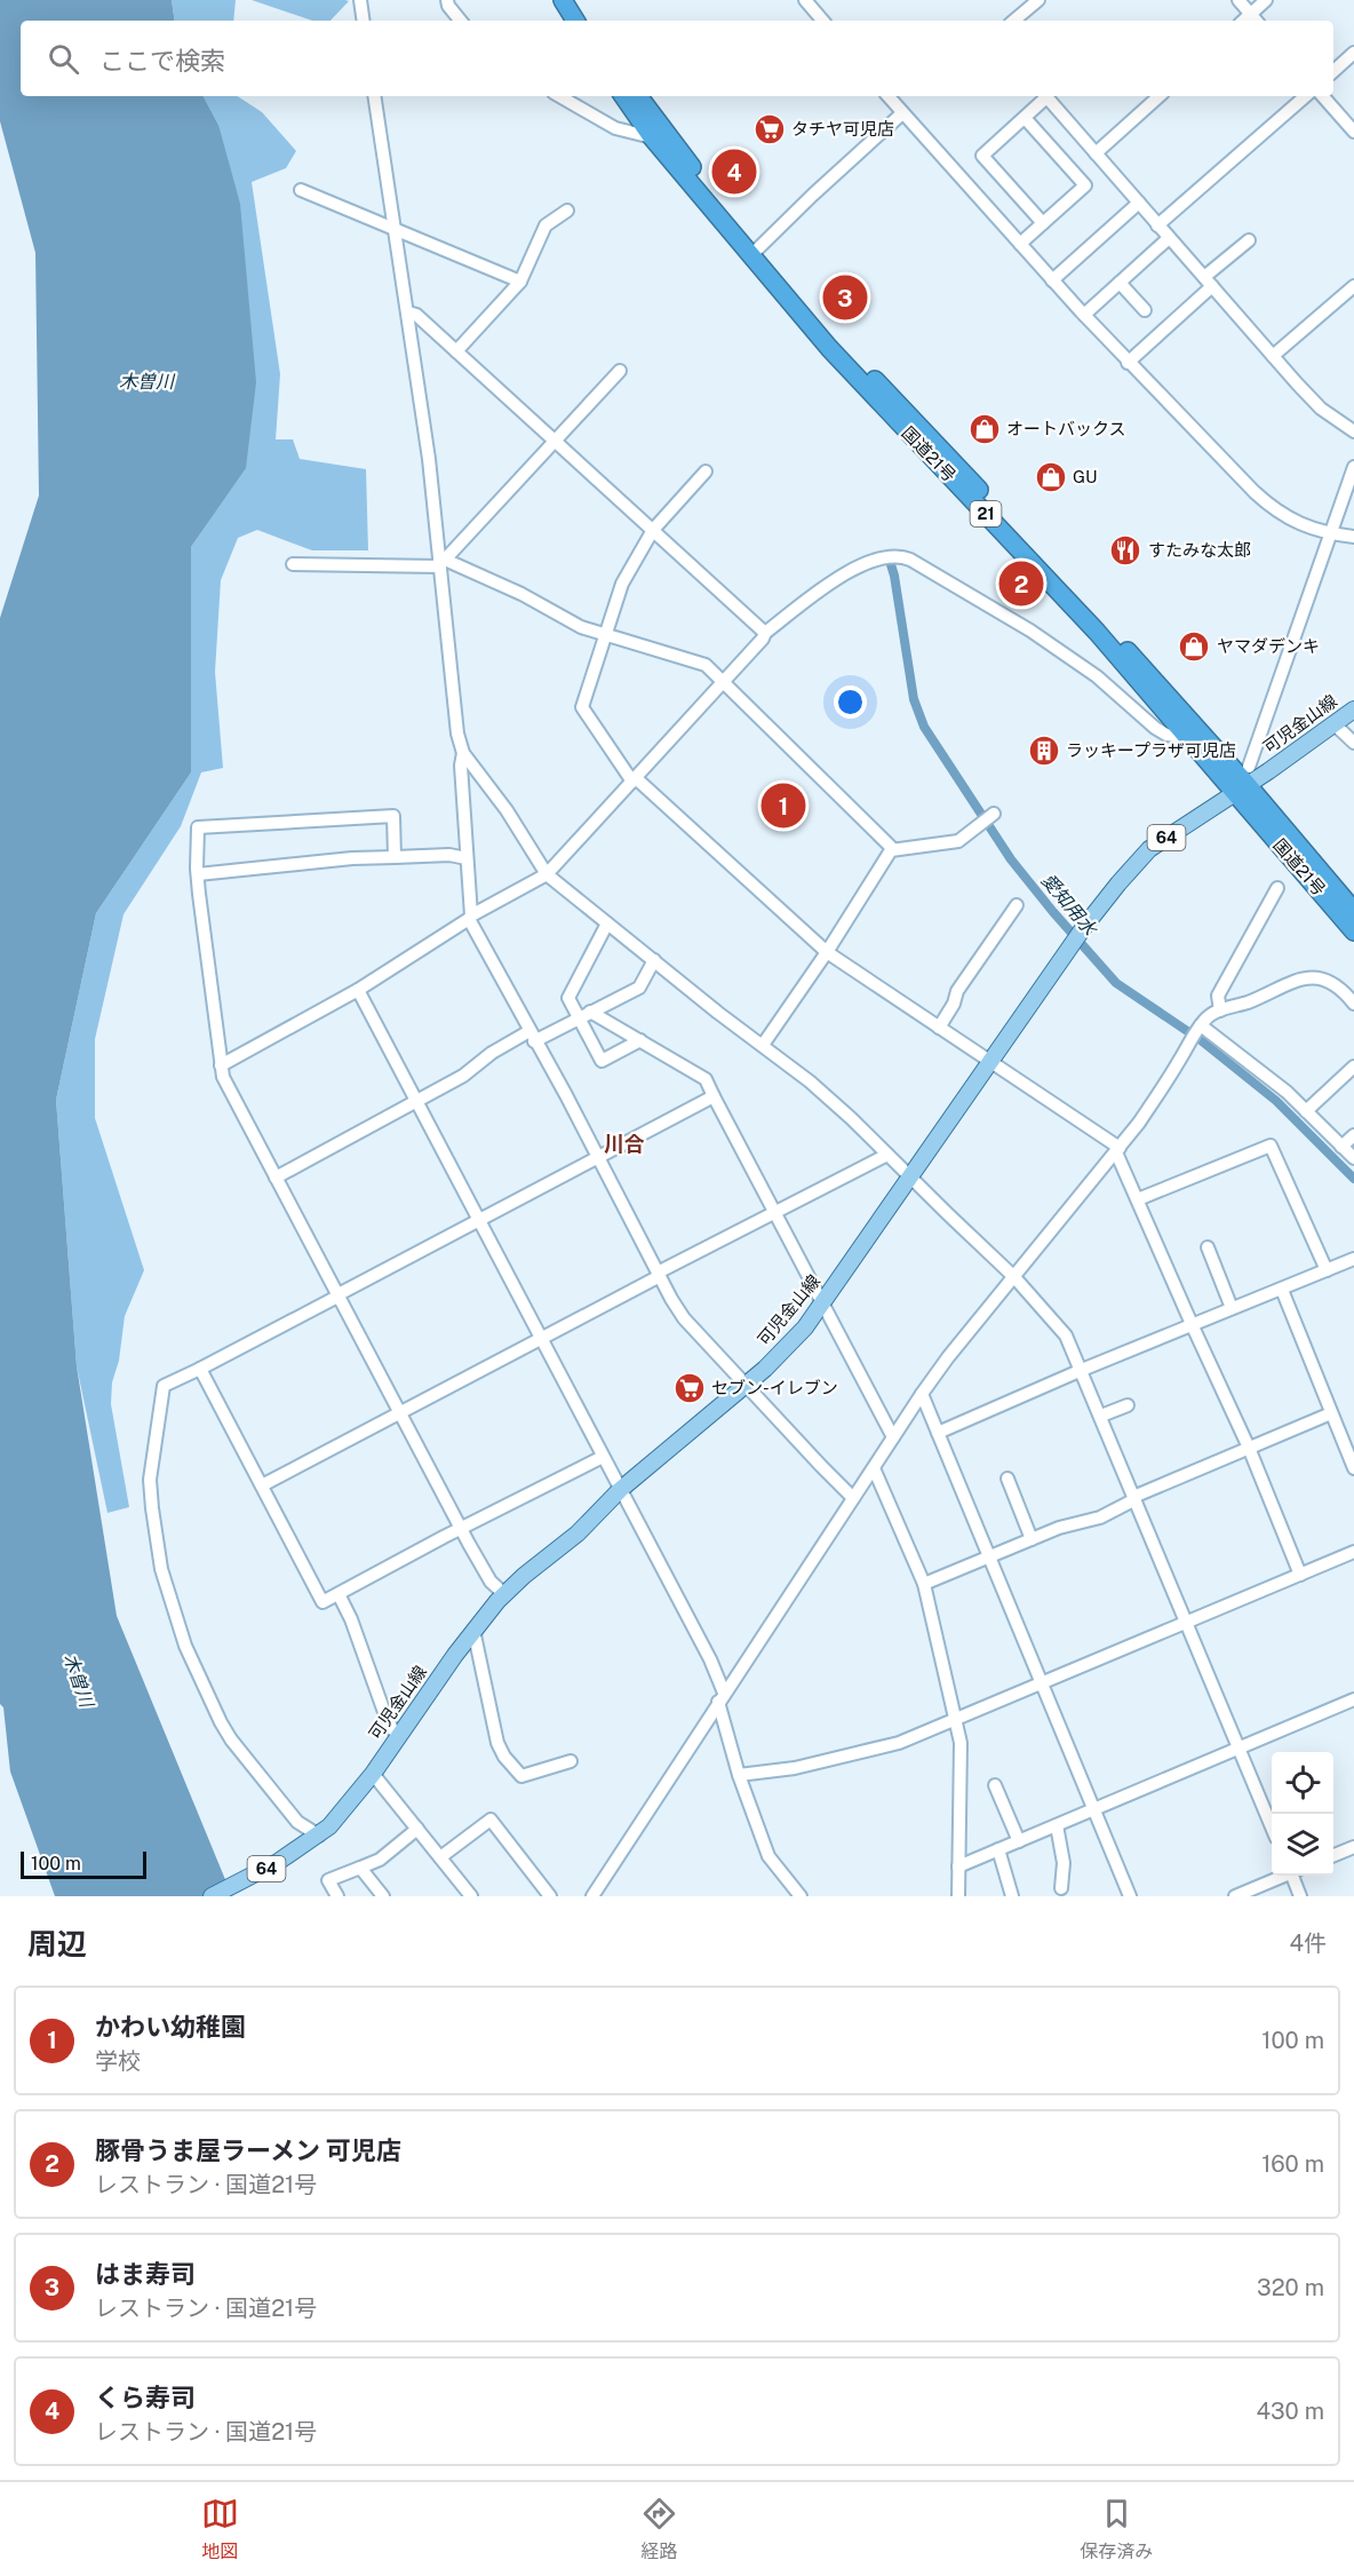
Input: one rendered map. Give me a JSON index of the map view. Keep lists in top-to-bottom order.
{
  "streets": {
    "highway": ["国道21号", "21"],
    "main road": ["可児金山線", "64"]
  },
  "crossings": [
    ["国道21号", "可児金山線"]
  ],
  "districts": ["川合"],
  "water": ["木曽川", "愛知用水"],
  "places": {
    "supermarket": ["タチヤ可児店", "セブン-イレブン"],
    "shop": ["オートバックス", "GU", "ヤマダデンキ"],
    "restaurant": ["すたみな太郎"],
    "building": ["ラッキープラザ可児店"]
  },
  "scale_bar": "100 m",
  "page": {
    "search": "ここで検索",
    "pins": [
      "4",
      "3",
      "2",
      "1"
    ],
    "scale": "100 m",
    "heading": ["周辺", "4件"],
    "list": [
      {
        "mark": "1",
        "name": "かわい幼稚園",
        "note": "学校",
        "value": "100 m"
      },
      {
        "mark": "2",
        "name": "豚骨うま屋ラーメン 可児店",
        "note": "レストラン · 国道21号",
        "value": "160 m"
      },
      {
        "mark": "3",
        "name": "はま寿司",
        "note": "レストラン · 国道21号",
        "value": "320 m"
      },
      {
        "mark": "4",
        "name": "くら寿司",
        "note": "レストラン · 国道21号",
        "value": "430 m"
      }
    ],
    "nav": ["地図", "経路", "保存済み"]
  }
}
